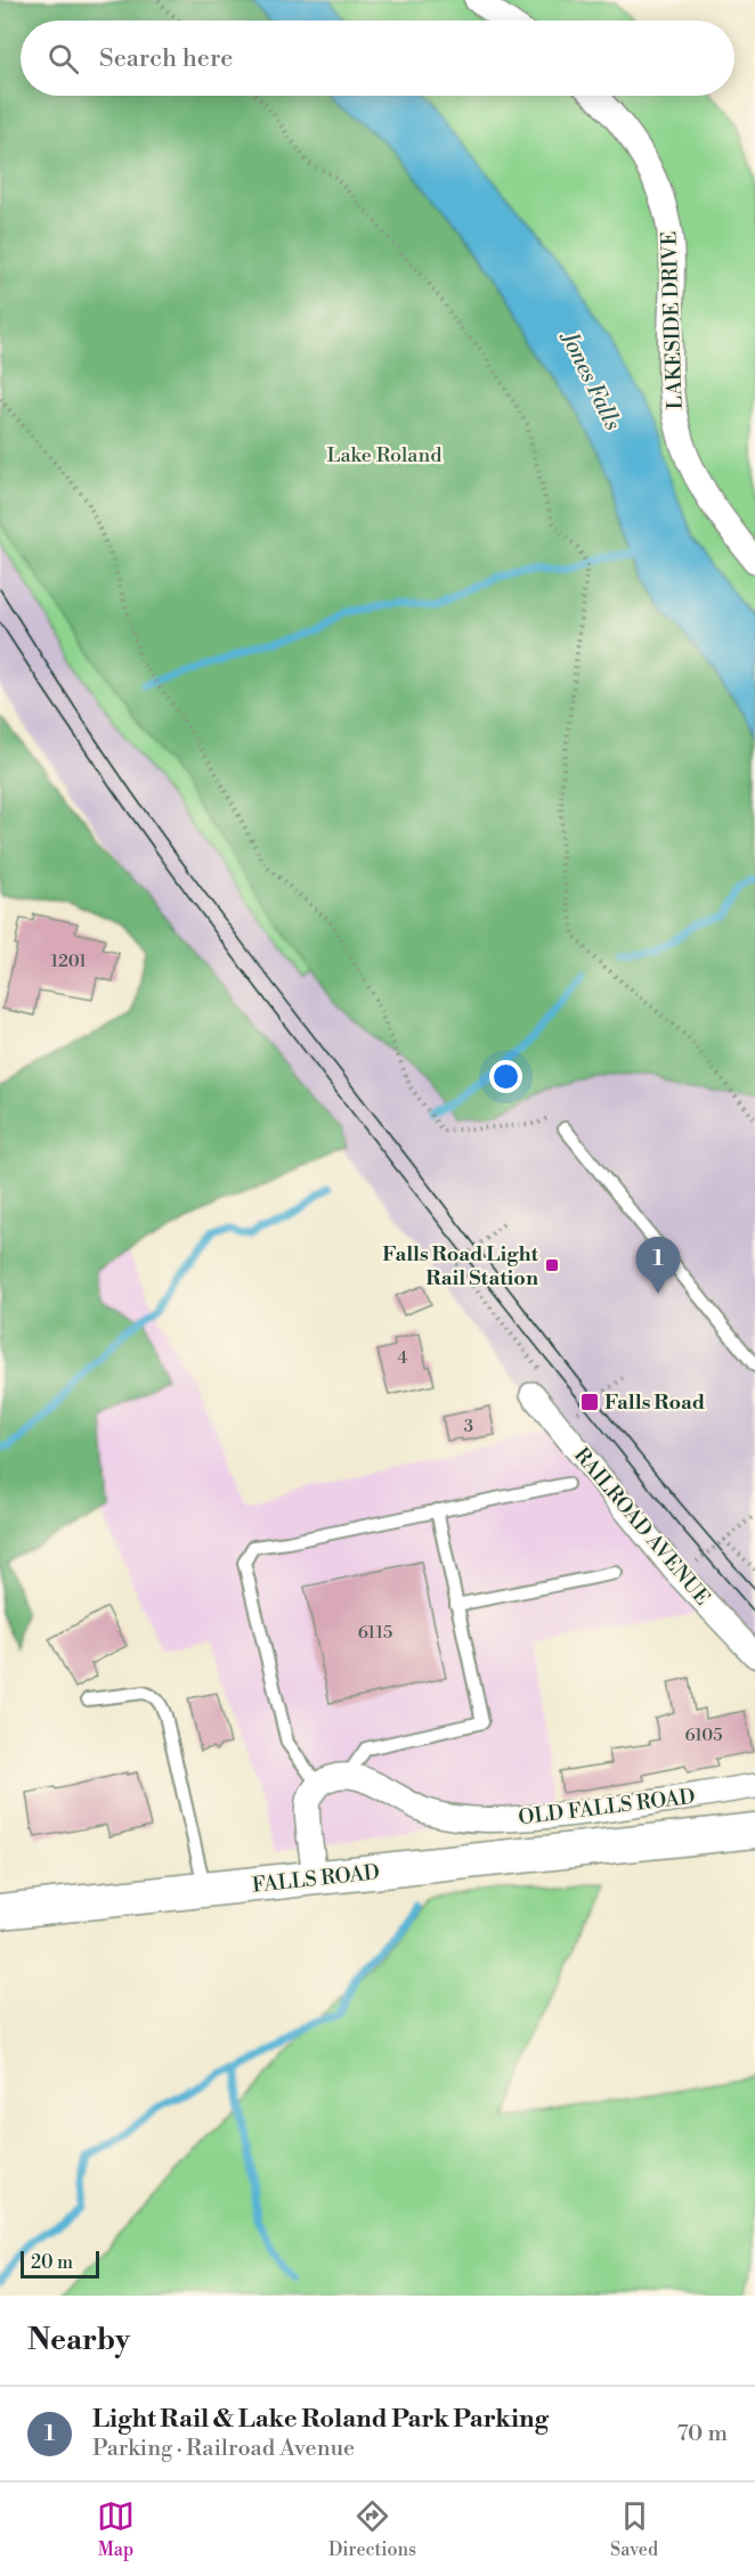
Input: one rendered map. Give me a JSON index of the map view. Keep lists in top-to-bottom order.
{
  "streets": {
    "main road": ["FALLS ROAD"],
    "street": ["LAKESIDE DRIVE", "RAILROAD AVENUE", "OLD FALLS ROAD"]
  },
  "water": ["Jones Falls"],
  "parks": ["Lake Roland"],
  "places": {
    "transit": ["Falls Road Light Rail Station", "Falls Road"]
  },
  "house_numbers": [
    "1201",
    "4",
    "3",
    "6115",
    "6105"
  ],
  "scale_bar": "20 m",
  "page": {
    "search": "Search here",
    "pins": "1",
    "scale": "20 m",
    "heading": "Nearby",
    "list": [
      {
        "mark": "1",
        "name": "Light Rail & Lake Roland Park Parking",
        "note": "Parking · Railroad Avenue",
        "value": "70 m"
      }
    ],
    "nav": ["Map", "Directions", "Saved"]
  }
}
